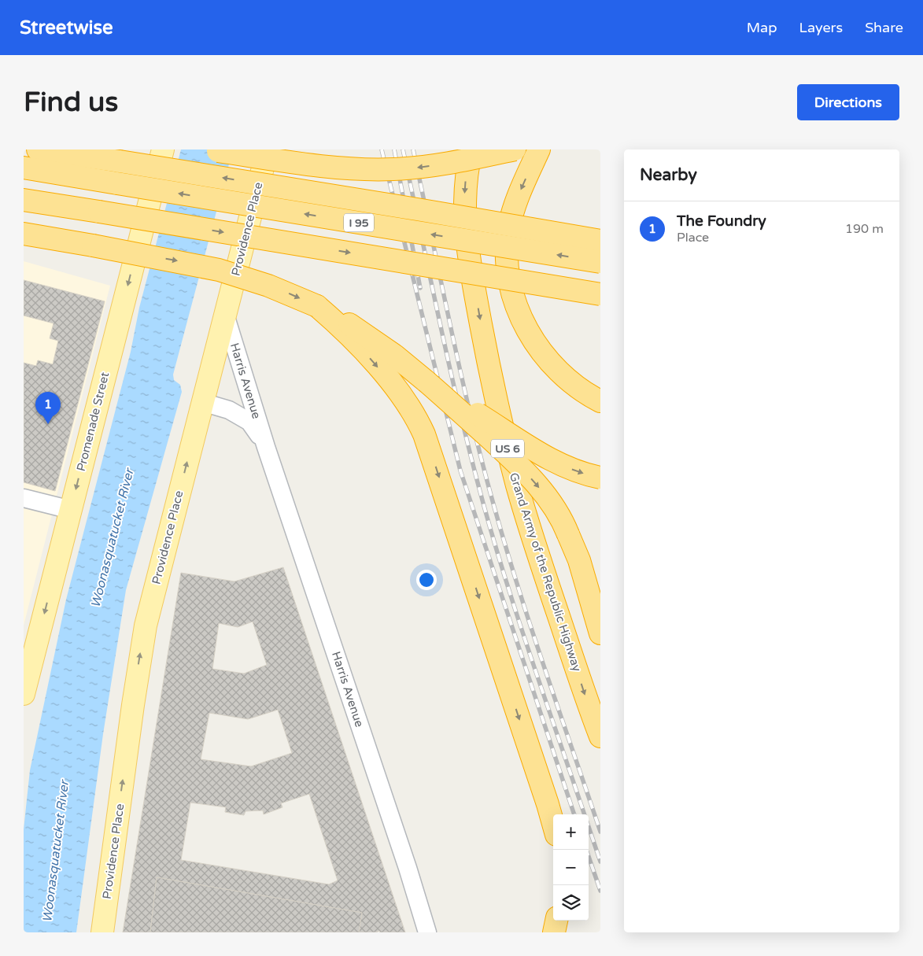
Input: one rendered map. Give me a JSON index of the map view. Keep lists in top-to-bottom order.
{
  "streets": {
    "highway": ["I 95", "US 6", "Grand Army of the Republic Highway"],
    "main road": ["Providence Place", "Promenade Street"],
    "street": ["Harris Avenue"]
  },
  "crossings": [
    ["Providence Place", "Harris Avenue"]
  ],
  "one_way": ["Providence Place", "Promenade Street"],
  "water": ["Woonasquatucket River"],
  "page": {
    "header": "Streetwise",
    "nav": ["Map", "Layers", "Share"],
    "buttons": "Directions",
    "title": "Find us",
    "heading": "Nearby",
    "list": [
      {
        "mark": "1",
        "name": "The Foundry",
        "note": "Place",
        "value": "190 m"
      }
    ],
    "pins": "1",
    "map_buttons": ["+", "−"]
  }
}
